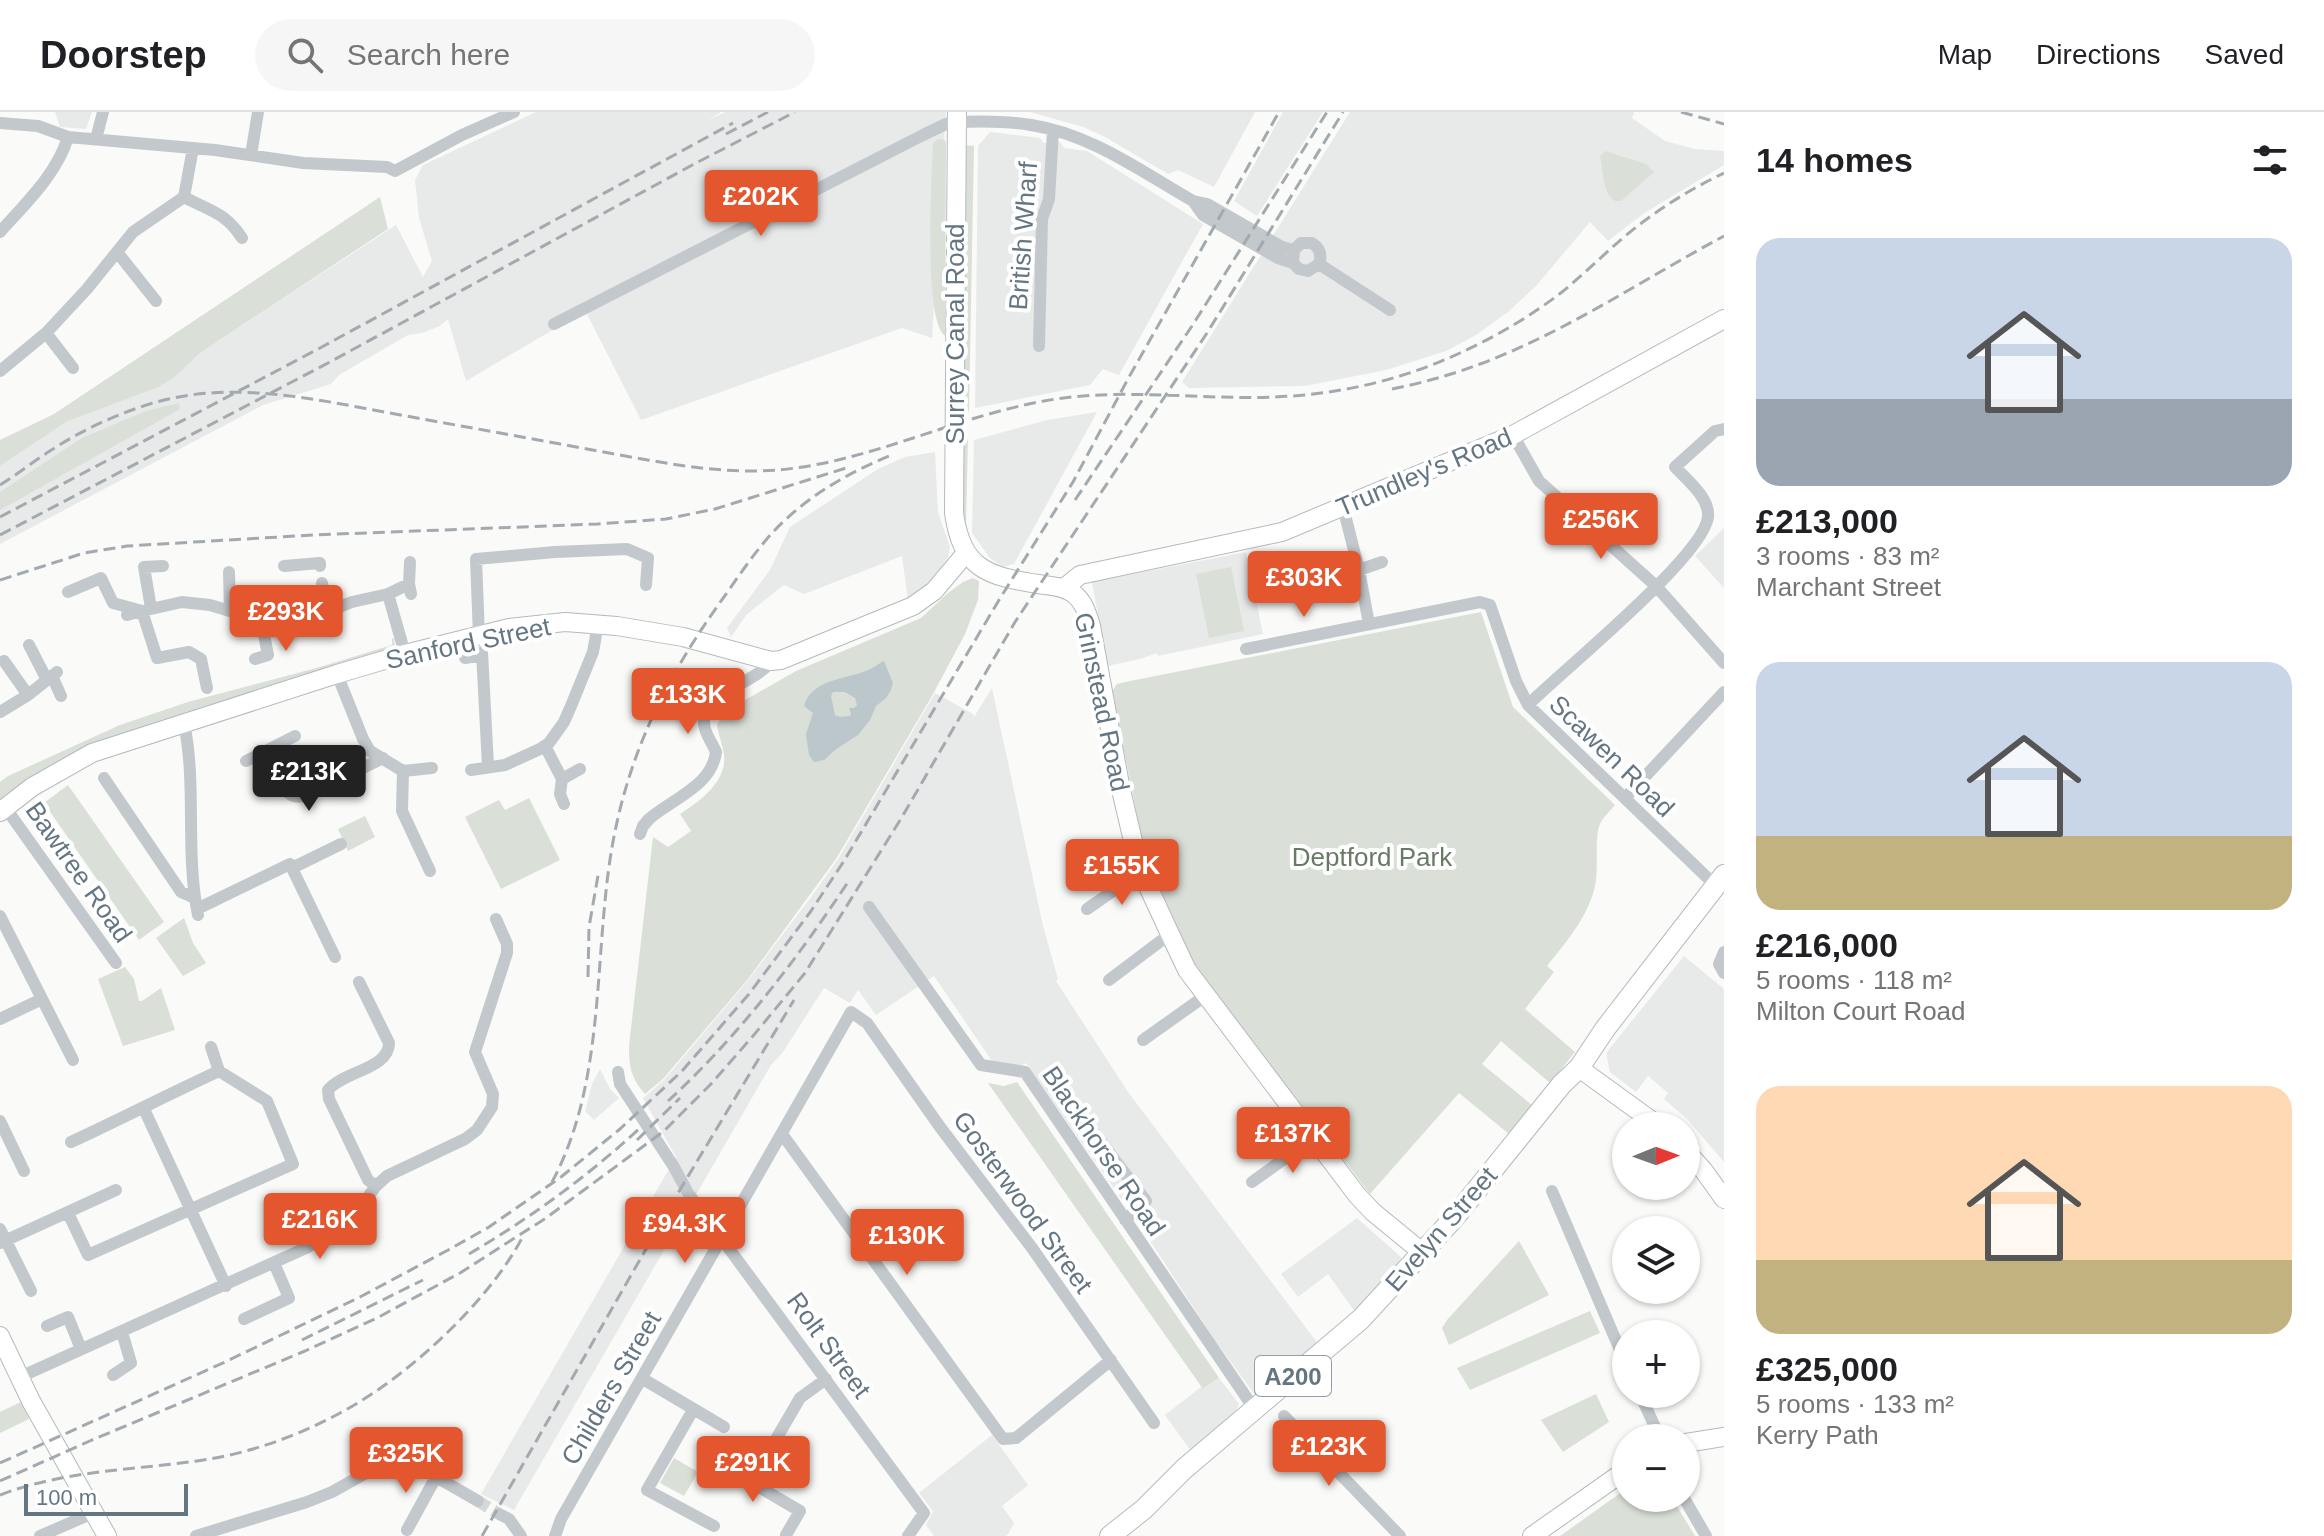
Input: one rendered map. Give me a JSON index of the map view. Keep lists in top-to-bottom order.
{
  "streets": {
    "main road": [
      "Surrey Canal Road",
      "Trundley's Road",
      "Sanford Street",
      "Grinstead Road",
      "Evelyn Street",
      "A200"
    ],
    "street": [
      "British Wharf",
      "Scawen Road",
      "Bawtree Road",
      "Blackhorse Road",
      "Gosterwood Street",
      "Rolt Street",
      "Childers Street"
    ]
  },
  "crossings": [
    ["Trundley's Road", "Grinstead Road"],
    ["Sanford Street", "Bawtree Road"],
    ["Grinstead Road", "Evelyn Street"],
    ["Scawen Road", "Evelyn Street"],
    ["Blackhorse Road", "Evelyn Street"],
    ["Gosterwood Street", "Childers Street"],
    ["Rolt Street", "Childers Street"]
  ],
  "parks": ["Deptford Park"],
  "scale_bar": "100 m",
  "north": "right",
  "page": {
    "header": "Doorstep",
    "search": "Search here",
    "nav": ["Map", "Directions", "Saved"],
    "heading": "14 homes",
    "price": [
      "£202K",
      "£256K",
      "£303K",
      "£293K",
      "£133K",
      "£213K",
      "£155K",
      "£137K",
      "£216K",
      "£94.3K",
      "£130K",
      "£123K",
      "£325K",
      "£291K"
    ],
    "list": [
      {
        "name": "£213,000",
        "note": "3 rooms · 83 m² · Marchant Street"
      },
      {
        "name": "£216,000",
        "note": "5 rooms · 118 m² · Milton Court Road"
      },
      {
        "name": "£325,000",
        "note": "5 rooms · 133 m² · Kerry Path"
      }
    ],
    "map_buttons": ["+", "−"],
    "scale": "100 m"
  }
}
